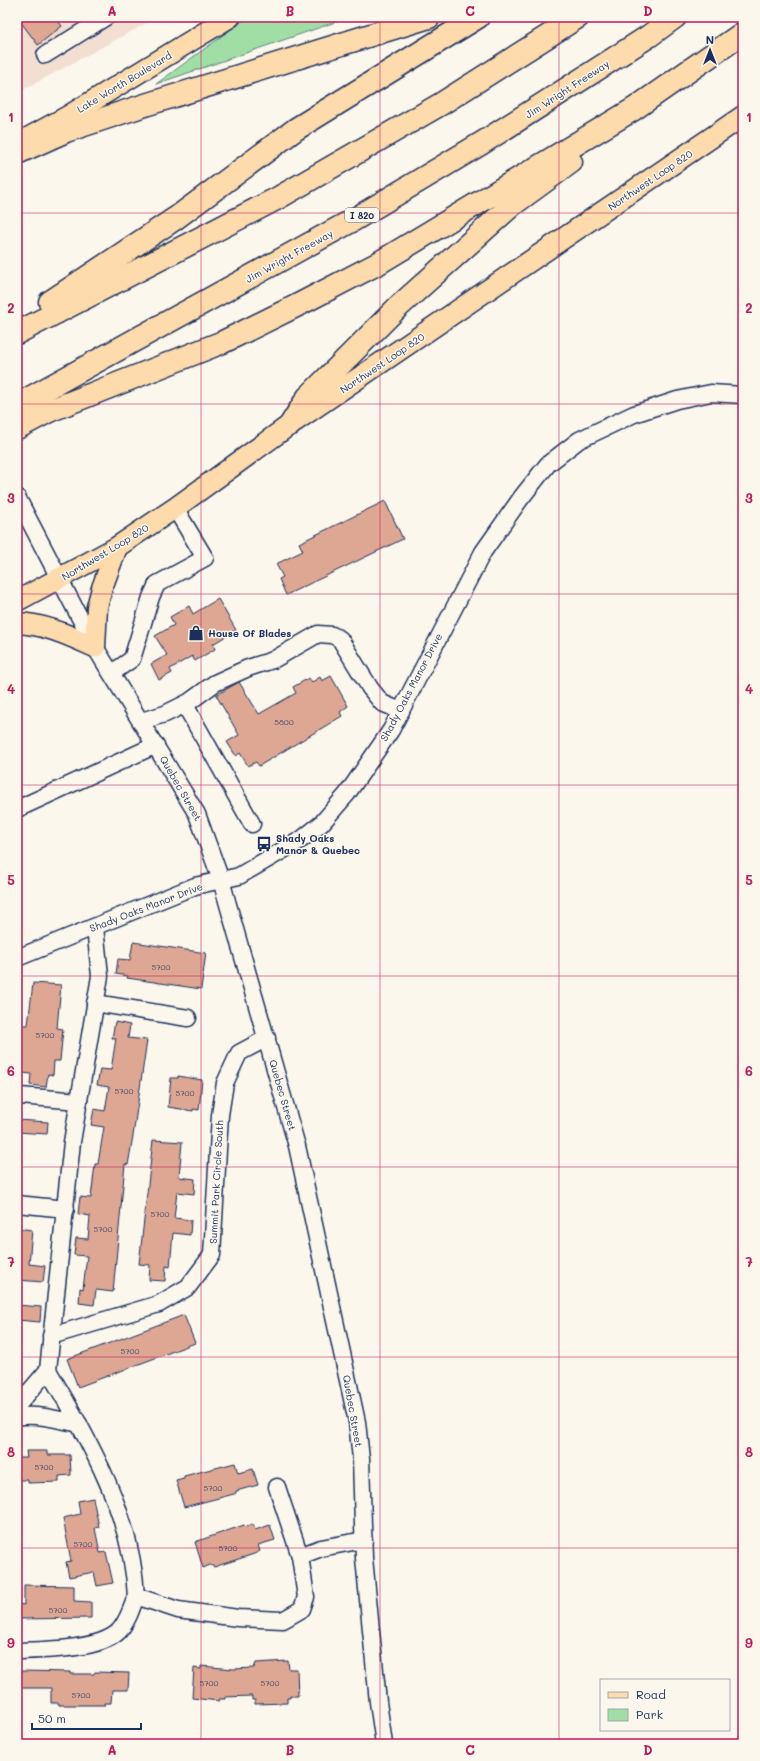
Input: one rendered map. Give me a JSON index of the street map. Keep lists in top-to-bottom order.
{
  "streets": {
    "highway": ["Jim Wright Freeway", "I 820"],
    "main road": ["Lake Worth Boulevard", "Northwest Loop 820"],
    "street": ["Shady Oaks Manor Drive", "Quebec Street", "Summit Park Circle South"]
  },
  "crossings": [
    ["Northwest Loop 820", "Quebec Street"],
    ["Shady Oaks Manor Drive", "Quebec Street"],
    ["Quebec Street", "Summit Park Circle South"]
  ],
  "places": {
    "shop": ["House Of Blades"],
    "bus stop": ["Shady Oaks Manor & Quebec"]
  },
  "house_numbers": [
    "5800",
    "5700",
    "5700",
    "5700",
    "5700",
    "5700",
    "5700",
    "5700",
    "5700",
    "5700",
    "5700",
    "5700",
    "5700",
    "5700",
    "5700",
    "5700"
  ],
  "legend": ["Road", "Park"],
  "scale_bar": "50 m",
  "north": "top",
  "grid": {
    "columns": [
      "A",
      "B",
      "C",
      "D"
    ],
    "rows": [
      "1",
      "2",
      "3",
      "4",
      "5",
      "6",
      "7",
      "8",
      "9"
    ]
  }
}
